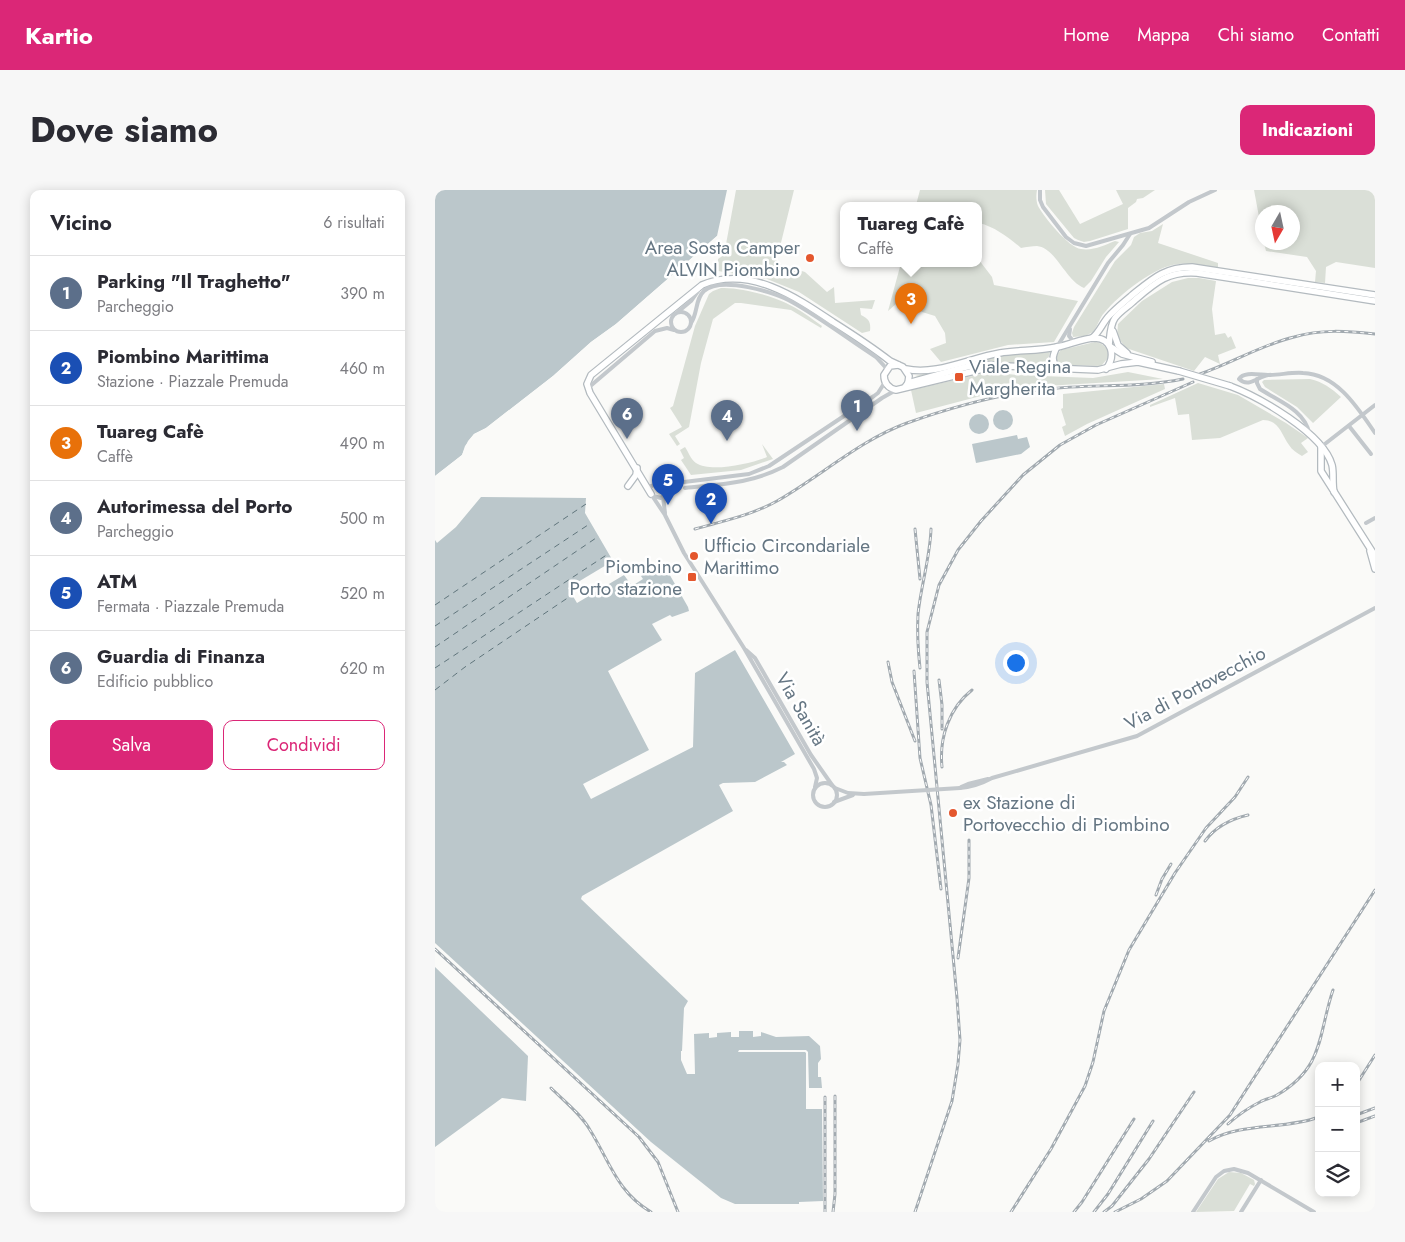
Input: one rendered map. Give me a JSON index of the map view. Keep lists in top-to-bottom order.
{
  "streets": {
    "street": ["Via di Portovecchio", "Via Sanità"]
  },
  "crossings": [
    ["Via di Portovecchio", "Via Sanità"]
  ],
  "places": {
    "other": ["Area Sosta Camper ALVIN Piombino", "Ufficio Circondariale Marittimo", "ex Stazione di Portovecchio di Piombino"],
    "transit": ["Viale Regina Margherita", "Piombino Porto stazione"]
  },
  "north": "bottom",
  "page": {
    "header": "Kartio",
    "nav": [
      "Home",
      "Mappa",
      "Chi siamo",
      "Contatti"
    ],
    "title": "Dove siamo",
    "buttons": [
      "Indicazioni",
      ["Salva", "Condividi"]
    ],
    "heading": ["Vicino", "6 risultati"],
    "popup": ["Tuareg Cafè", "Caffè"],
    "list": [
      {
        "mark": "1",
        "name": "Parking \"Il Traghetto\"",
        "note": "Parcheggio",
        "value": "390 m"
      },
      {
        "mark": "2",
        "name": "Piombino Marittima",
        "note": "Stazione · Piazzale Premuda",
        "value": "460 m"
      },
      {
        "mark": "3",
        "name": "Tuareg Cafè",
        "note": "Caffè",
        "value": "490 m"
      },
      {
        "mark": "4",
        "name": "Autorimessa del Porto",
        "note": "Parcheggio",
        "value": "500 m"
      },
      {
        "mark": "5",
        "name": "ATM",
        "note": "Fermata · Piazzale Premuda",
        "value": "520 m"
      },
      {
        "mark": "6",
        "name": "Guardia di Finanza",
        "note": "Edificio pubblico",
        "value": "620 m"
      }
    ],
    "pins": [
      "3",
      "1",
      "6",
      "4",
      "5",
      "2"
    ],
    "map_buttons": ["+", "−"]
  }
}
